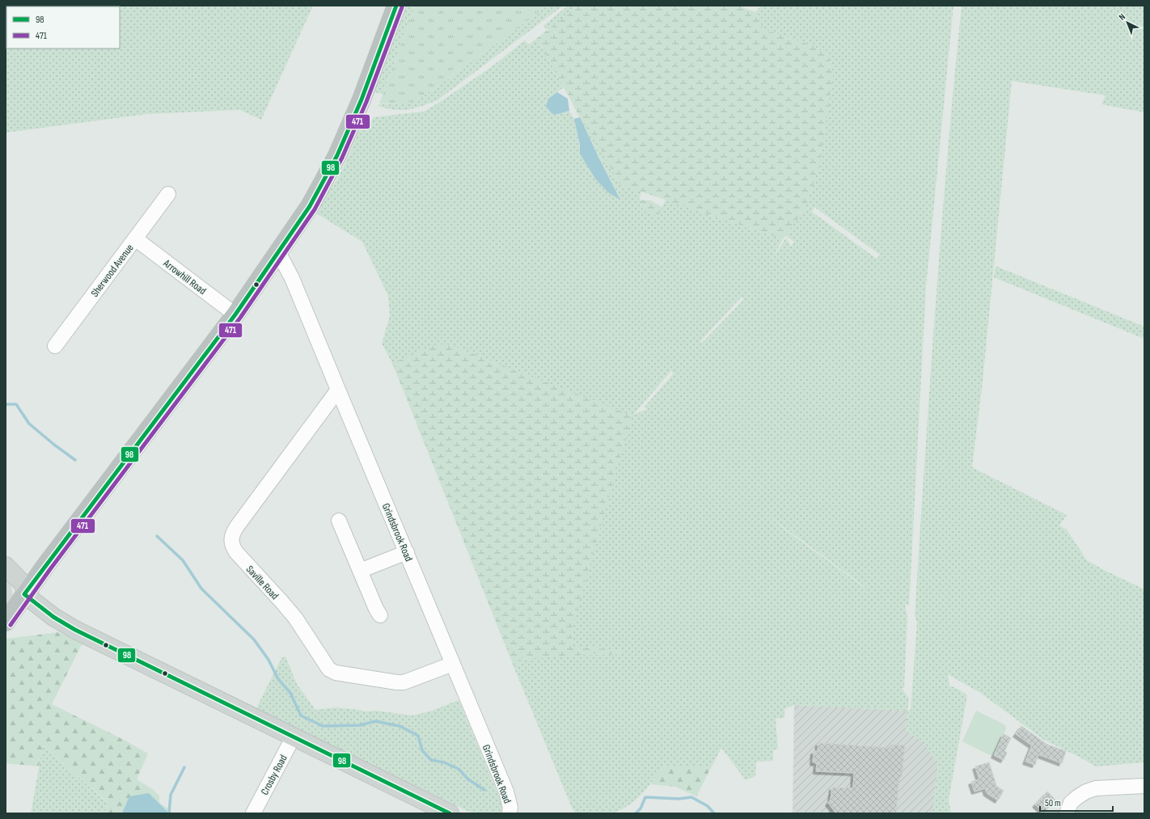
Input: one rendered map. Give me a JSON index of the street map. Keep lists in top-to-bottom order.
{
  "streets": {
    "street": [
      "Sherwood Avenue",
      "Arrowhill Road",
      "Grindsbrook Road",
      "Saville Road",
      "Crosby Road"
    ]
  },
  "crossings": [
    ["Sherwood Avenue", "Arrowhill Road"],
    ["Grindsbrook Road", "Saville Road"]
  ],
  "lines": ["transit line 98", "transit line 471"],
  "legend": ["98", "471"],
  "scale_bar": "50 m",
  "north": "top left"
}
